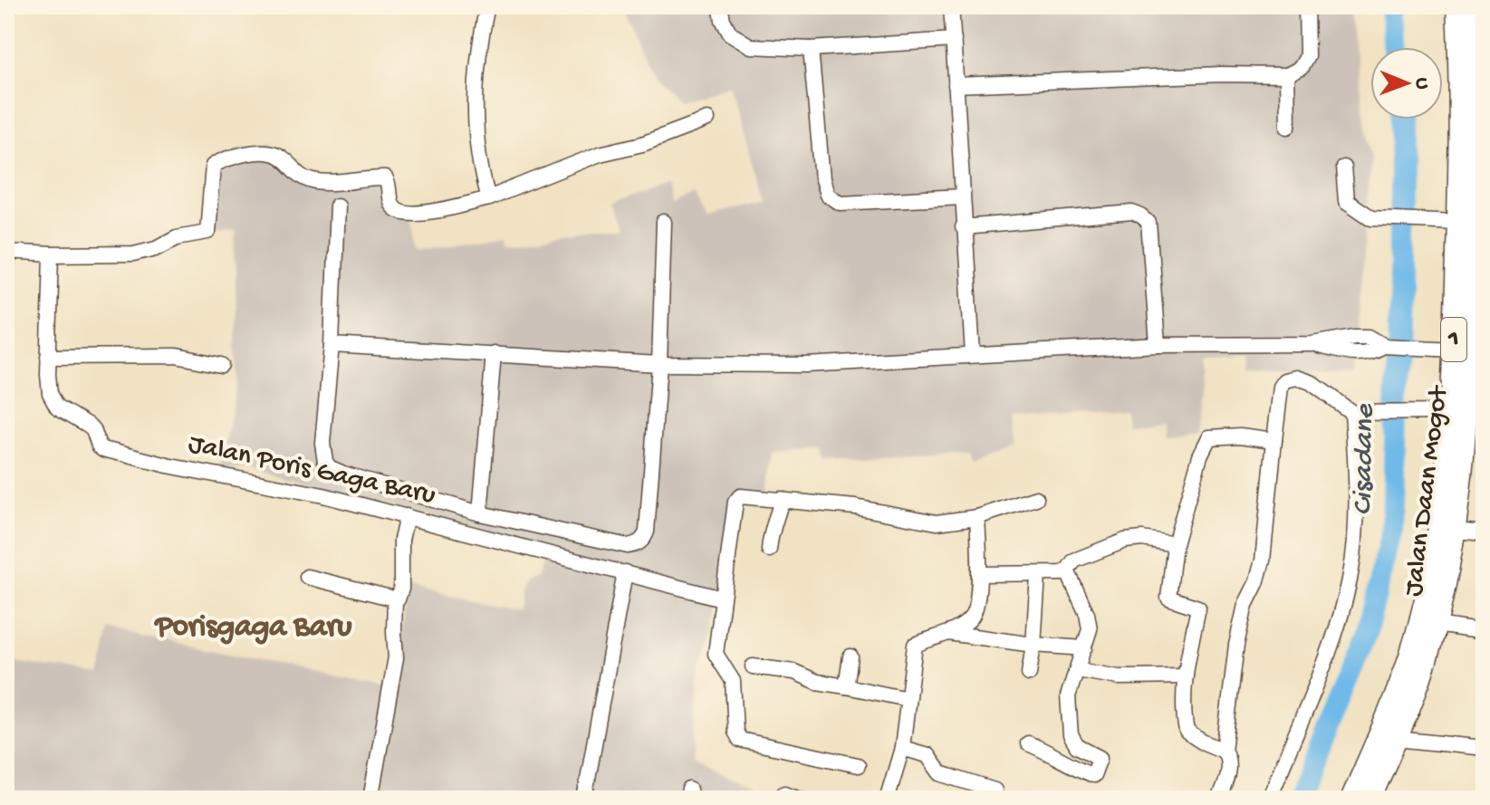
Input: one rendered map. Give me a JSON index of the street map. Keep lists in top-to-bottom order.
{
  "streets": {
    "highway": ["1", "Jalan Daan Mogot"],
    "street": ["Jalan Poris Gaga Baru"]
  },
  "districts": ["Porisgaga Baru"],
  "water": ["Cisadane"],
  "north": "right"
}
